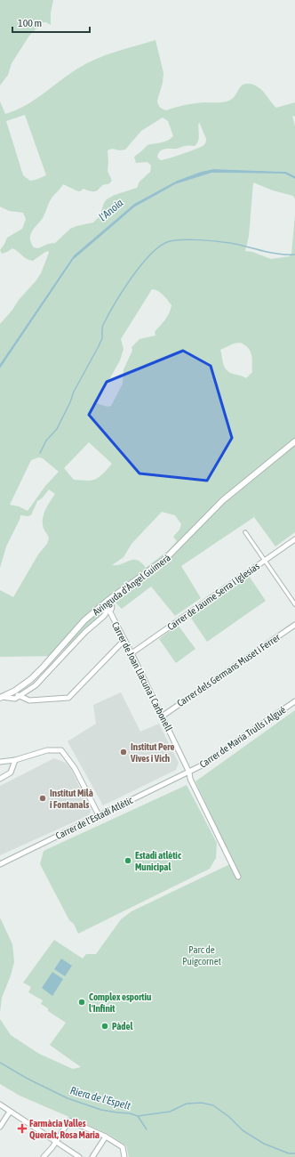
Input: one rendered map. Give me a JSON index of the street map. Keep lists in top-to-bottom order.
{
  "streets": {
    "street": [
      "Avinguda d'Àngel Guimerà",
      "Carrer de Jaume Serra i Iglesias",
      "Carrer dels Germans Muset i Ferrer",
      "Carrer de Joan Llacuna i Carbonell",
      "Carrer de Maria Trulls i Algué",
      "Carrer de l'Estadi Atlètic"
    ]
  },
  "crossings": [
    ["Avinguda d'Àngel Guimerà", "Carrer de Joan Llacuna i Carbonell"],
    ["Carrer de Jaume Serra i Iglesias", "Carrer de Joan Llacuna i Carbonell"],
    ["Carrer dels Germans Muset i Ferrer", "Carrer de Joan Llacuna i Carbonell"],
    ["Carrer de Joan Llacuna i Carbonell", "Carrer de Maria Trulls i Algué"],
    ["Carrer de Joan Llacuna i Carbonell", "Carrer de l'Estadi Atlètic"],
    ["Carrer de Maria Trulls i Algué", "Carrer de l'Estadi Atlètic"]
  ],
  "water": ["l'Anoia", "Riera de l'Espelt"],
  "parks": ["Parc de Puigcornet"],
  "places": {
    "other": [
      "Institut Pere Vives i Vich",
      "Institut Milà i Fontanals",
      "Estadi atlètic Municipal",
      "Complex esportiu l'Infinit",
      "Pàdel"
    ],
    "health": ["Farmàcia Valles Queralt, Rosa Maria"]
  },
  "scale_bar": "100 m"
}
